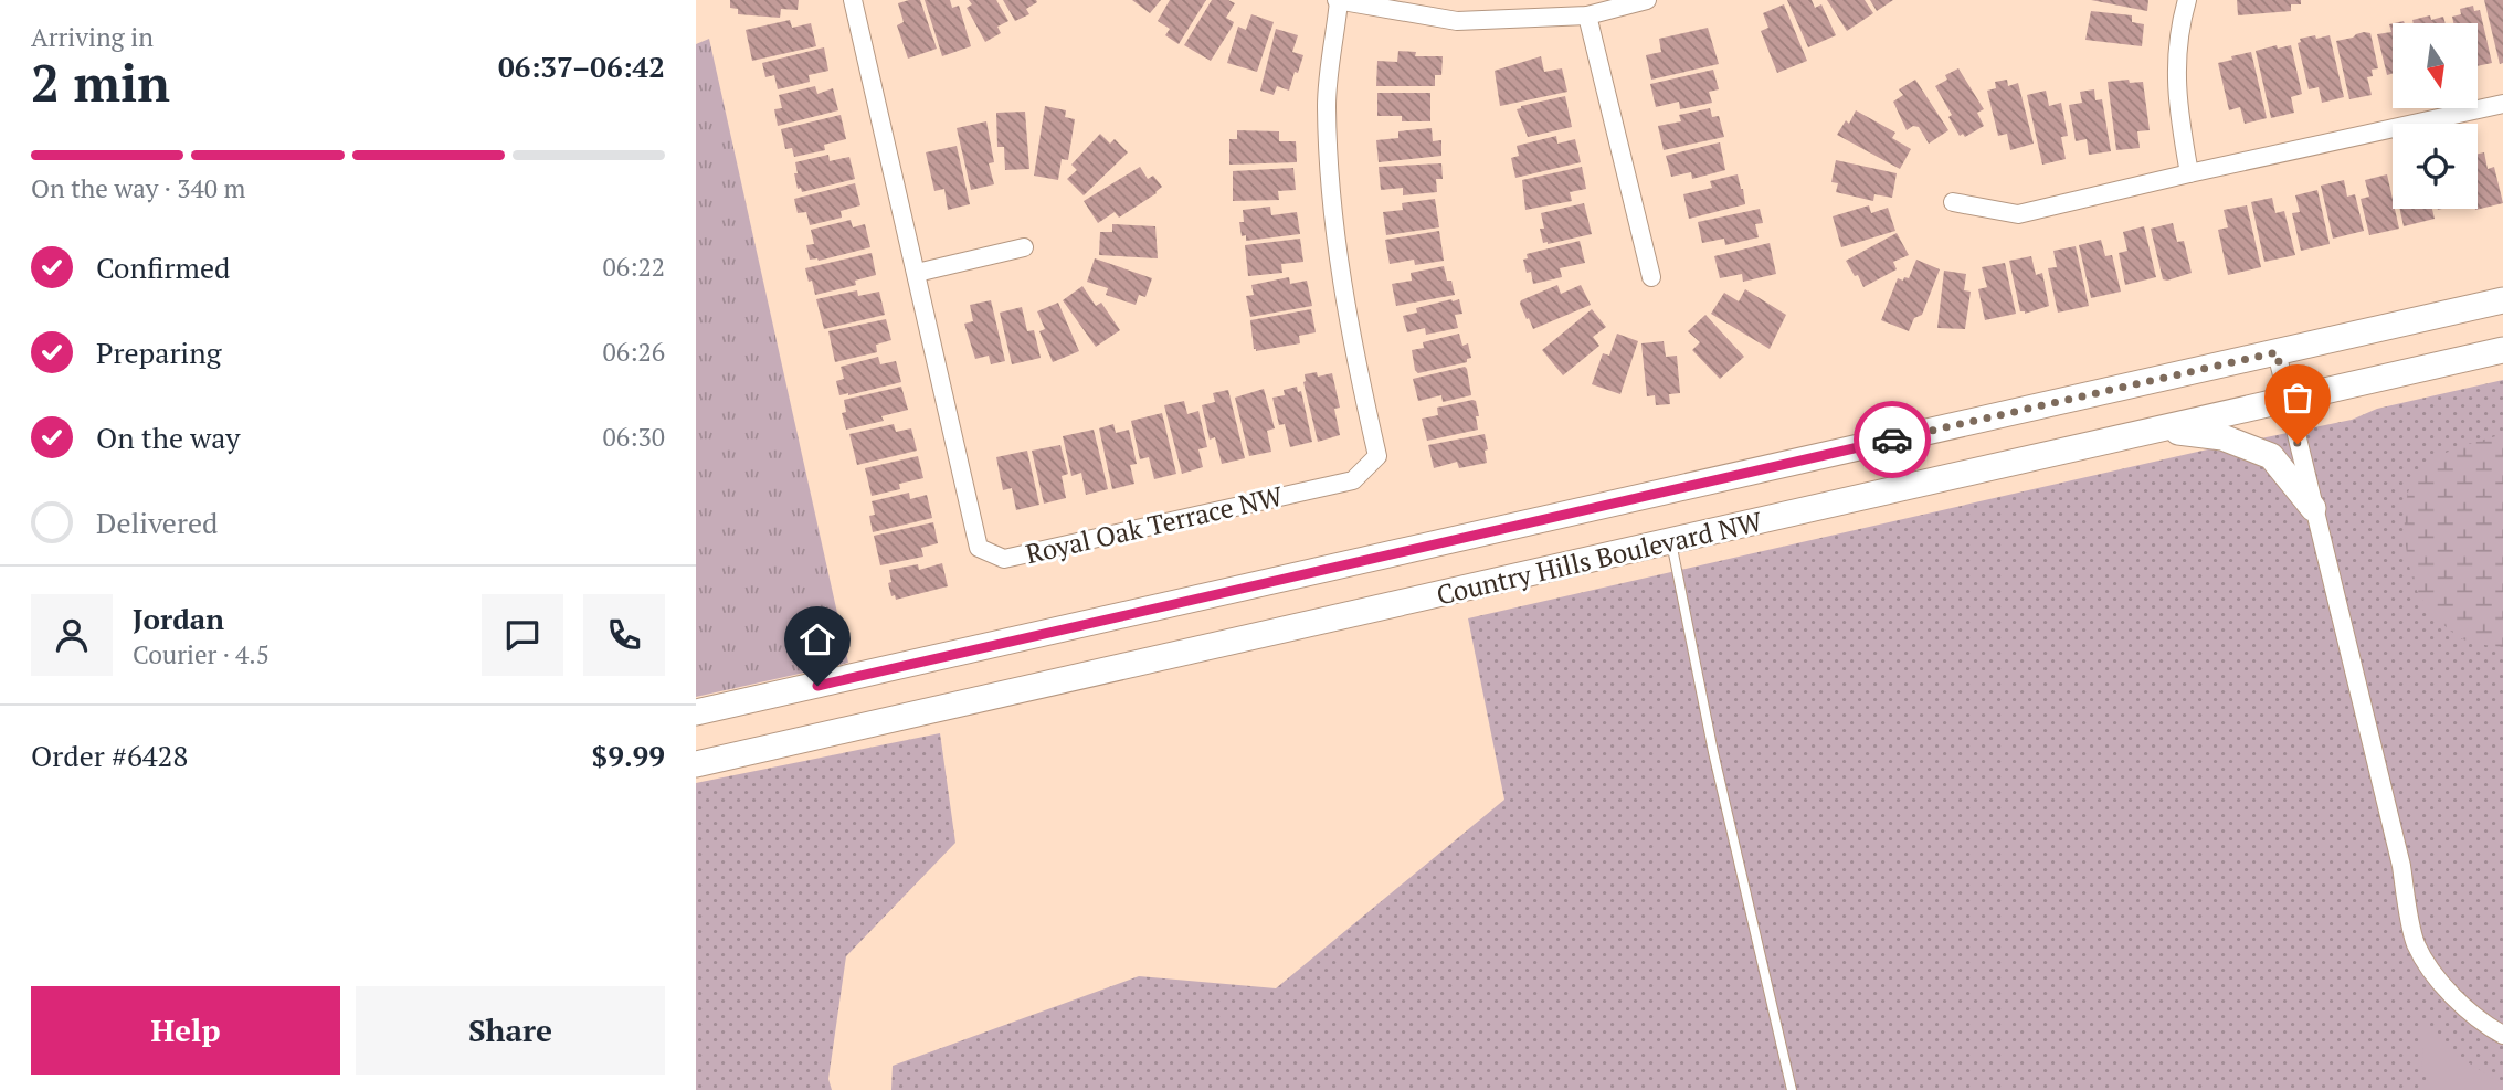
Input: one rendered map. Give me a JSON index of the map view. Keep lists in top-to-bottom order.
{
  "streets": {
    "main road": ["Country Hills Boulevard NW"],
    "street": ["Royal Oak Terrace NW"]
  },
  "north": "bottom",
  "page": {
    "heading": ["2 min", "Arriving in", "06:37–06:42"],
    "panel": [
      "Jordan",
      "Courier · 4.5",
      "Order #6428",
      "$9.99"
    ],
    "bar": "On the way · 340 m",
    "list": [
      ["Confirmed", "06:22"],
      ["Preparing", "06:26"],
      ["On the way", "06:30"],
      "Delivered"
    ],
    "buttons": ["Help", "Share"]
  }
}
